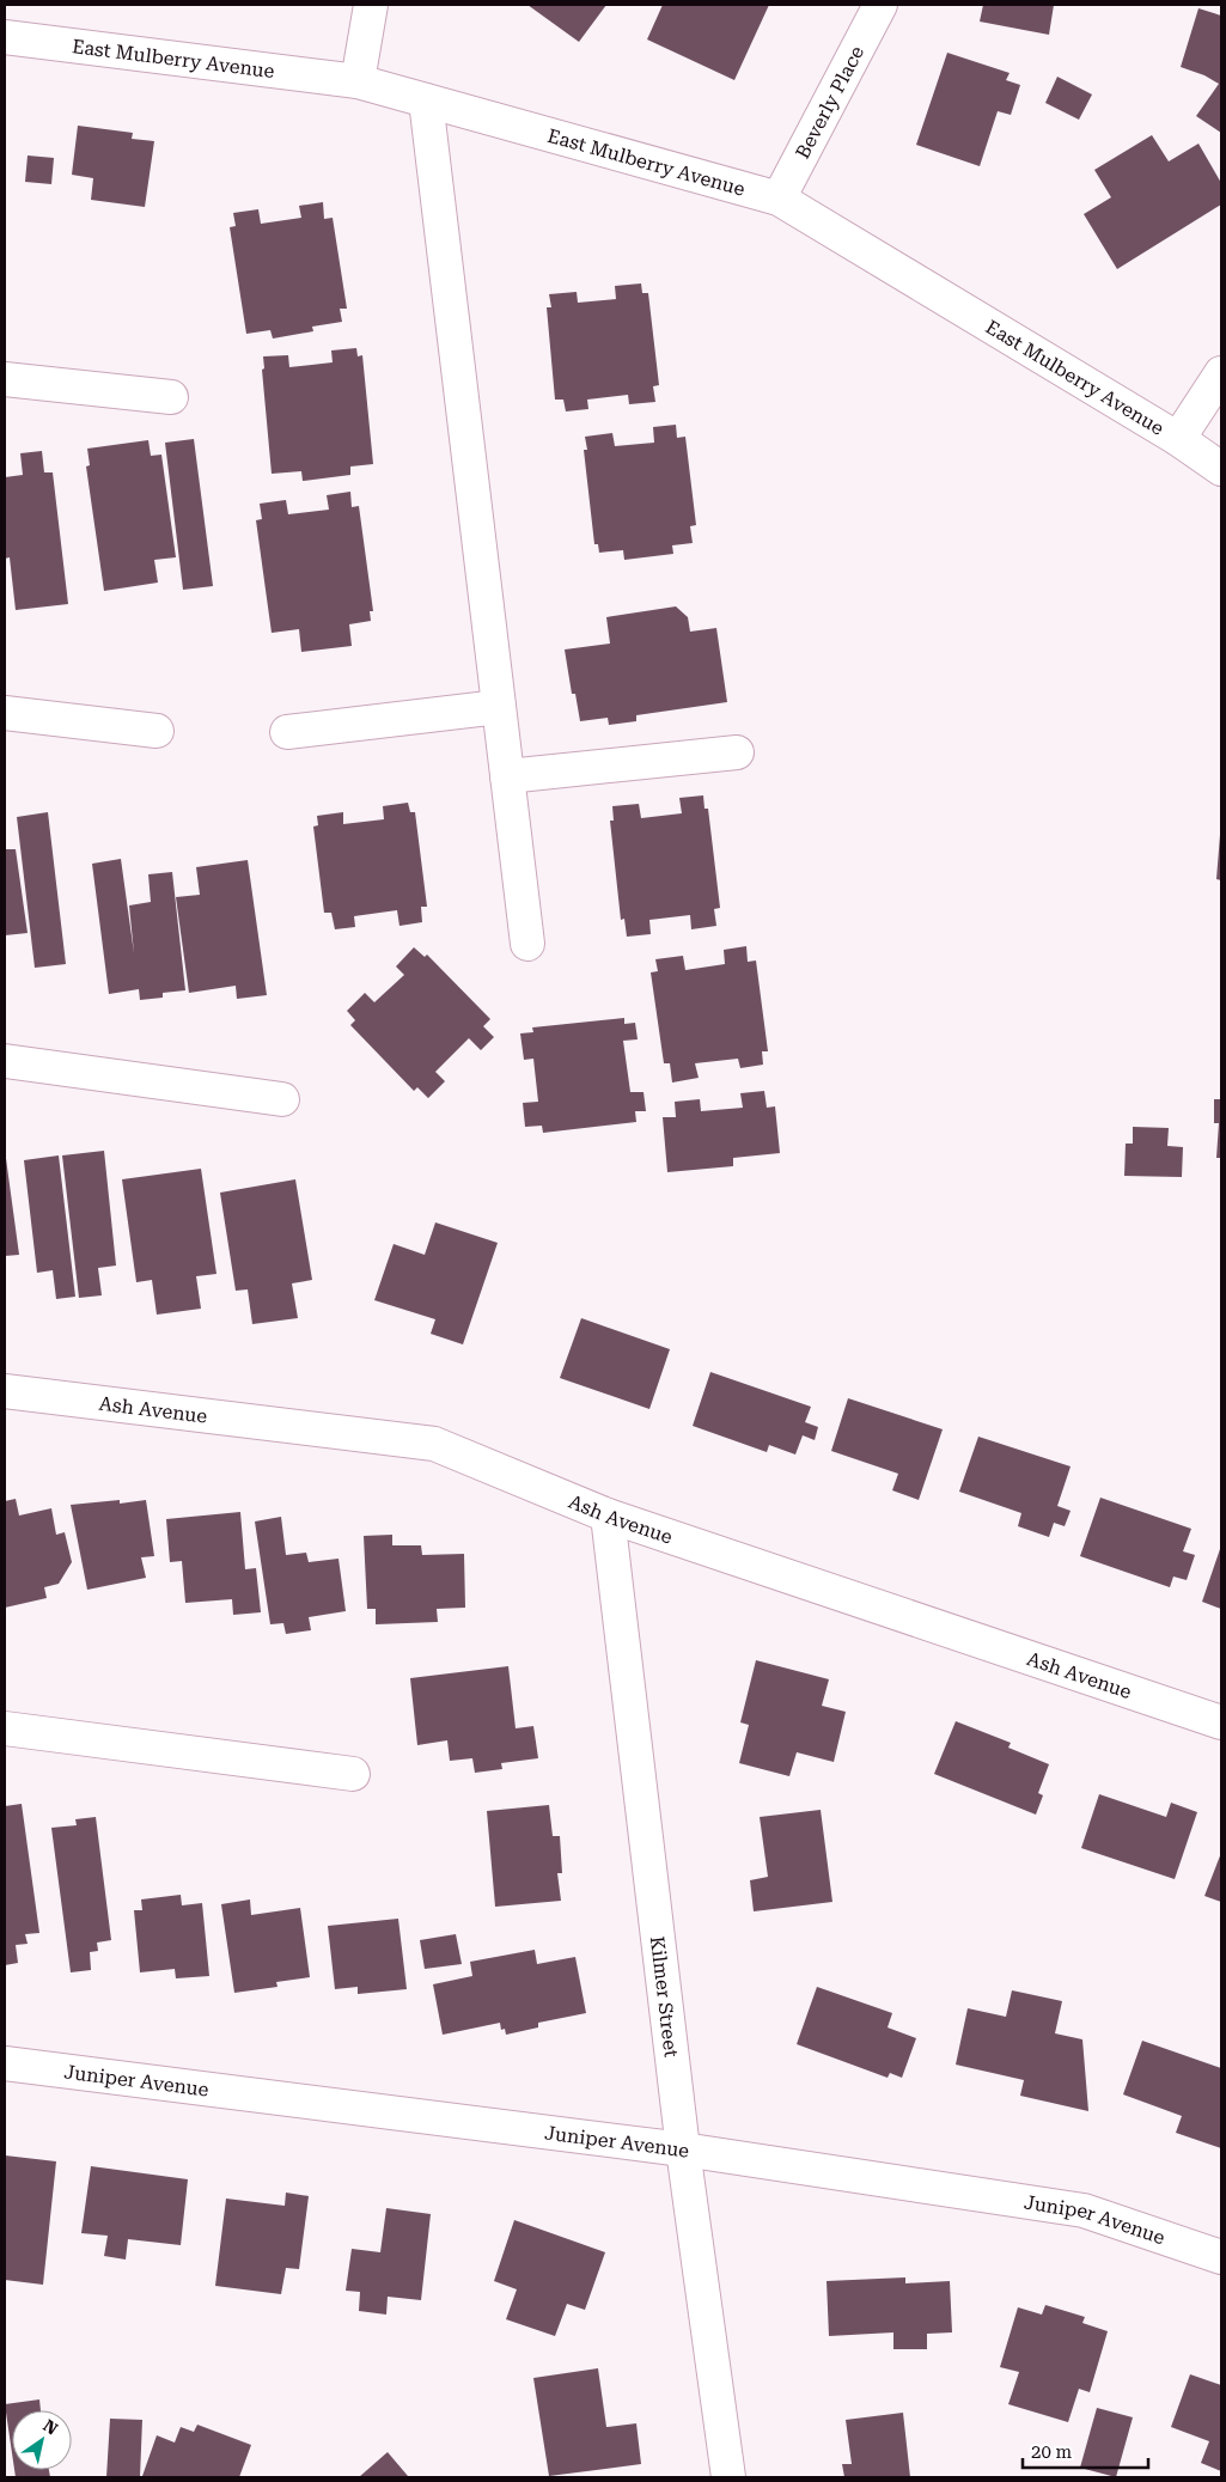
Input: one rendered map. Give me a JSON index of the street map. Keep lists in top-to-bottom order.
{
  "streets": {
    "street": [
      "East Mulberry Avenue",
      "Beverly Place",
      "Ash Avenue",
      "Kilmer Street",
      "Juniper Avenue"
    ]
  },
  "crossings": [
    ["East Mulberry Avenue", "Beverly Place"],
    ["Ash Avenue", "Kilmer Street"],
    ["Kilmer Street", "Juniper Avenue"]
  ],
  "scale_bar": "20 m",
  "north": "top right"
}
